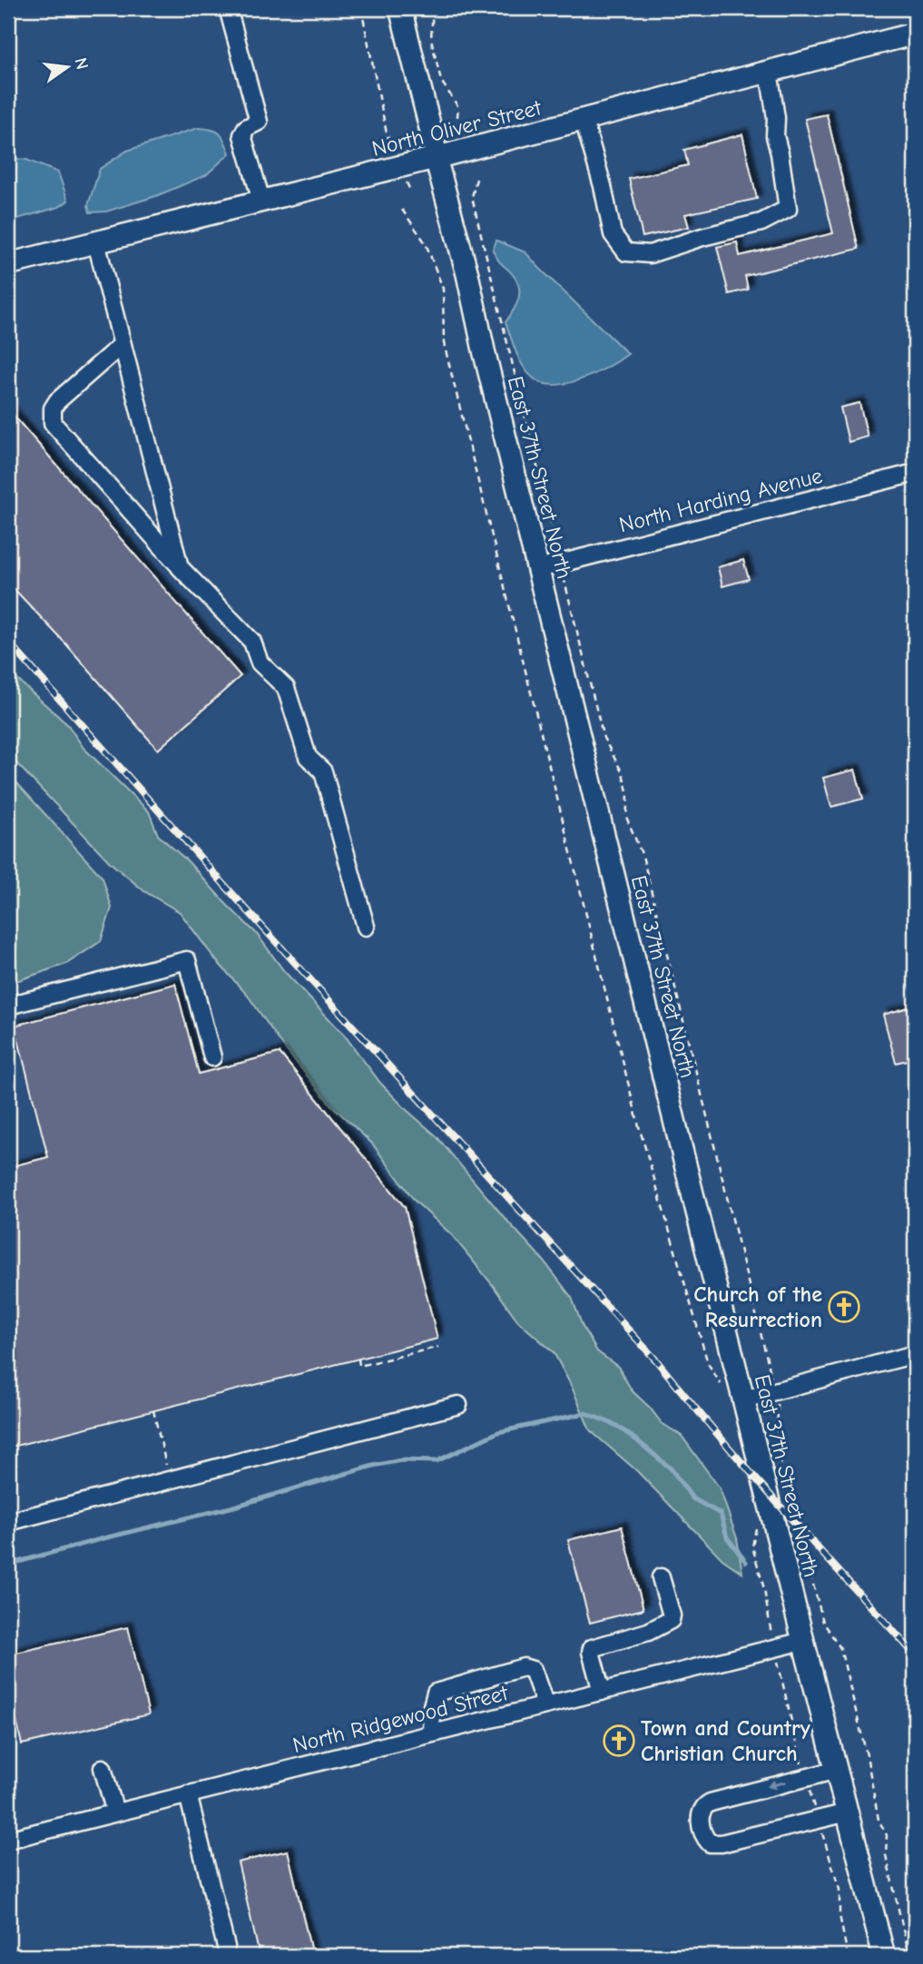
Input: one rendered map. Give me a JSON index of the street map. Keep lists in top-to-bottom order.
{
  "streets": {
    "main road": ["North Oliver Street", "East 37th Street North"],
    "street": ["North Harding Avenue", "North Ridgewood Street"]
  },
  "crossings": [
    ["North Oliver Street", "East 37th Street North"],
    ["East 37th Street North", "North Harding Avenue"],
    ["East 37th Street North", "North Ridgewood Street"]
  ],
  "places": {
    "church": ["Church of the Resurrection", "Town and Country Christian Church"]
  },
  "north": "right"
}
